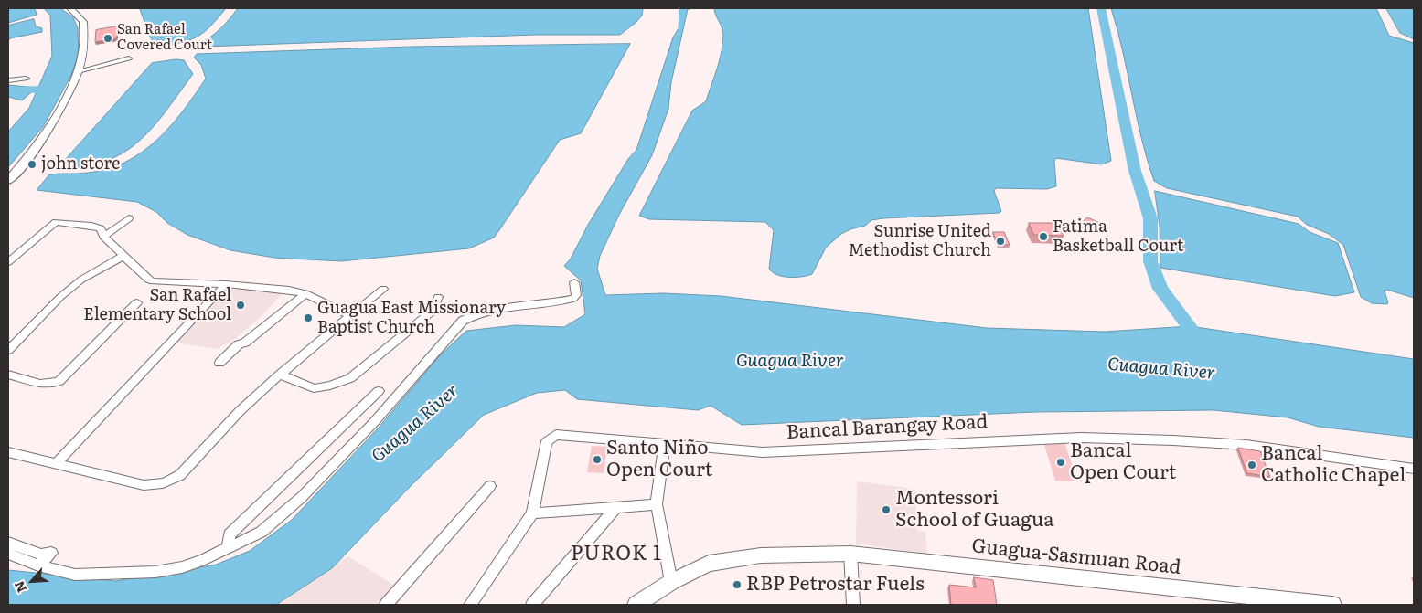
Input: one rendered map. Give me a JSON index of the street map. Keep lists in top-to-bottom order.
{
  "streets": {
    "main road": ["Guagua-Sasmuan Road"],
    "street": ["Bancal Barangay Road"]
  },
  "districts": ["PUROK 1"],
  "water": ["Guagua River"],
  "places": [
    "San Rafael Covered Court",
    "john store",
    "Fatima Basketball Court",
    "Sunrise United Methodist Church",
    "San Rafael Elementary School",
    "Guagua East Missionary Baptist Church",
    "Santo Niño Open Court",
    "Bancal Open Court",
    "Bancal Catholic Chapel",
    "Montessori School of Guagua",
    "RBP Petrostar Fuels"
  ],
  "north": "bottom left"
}
